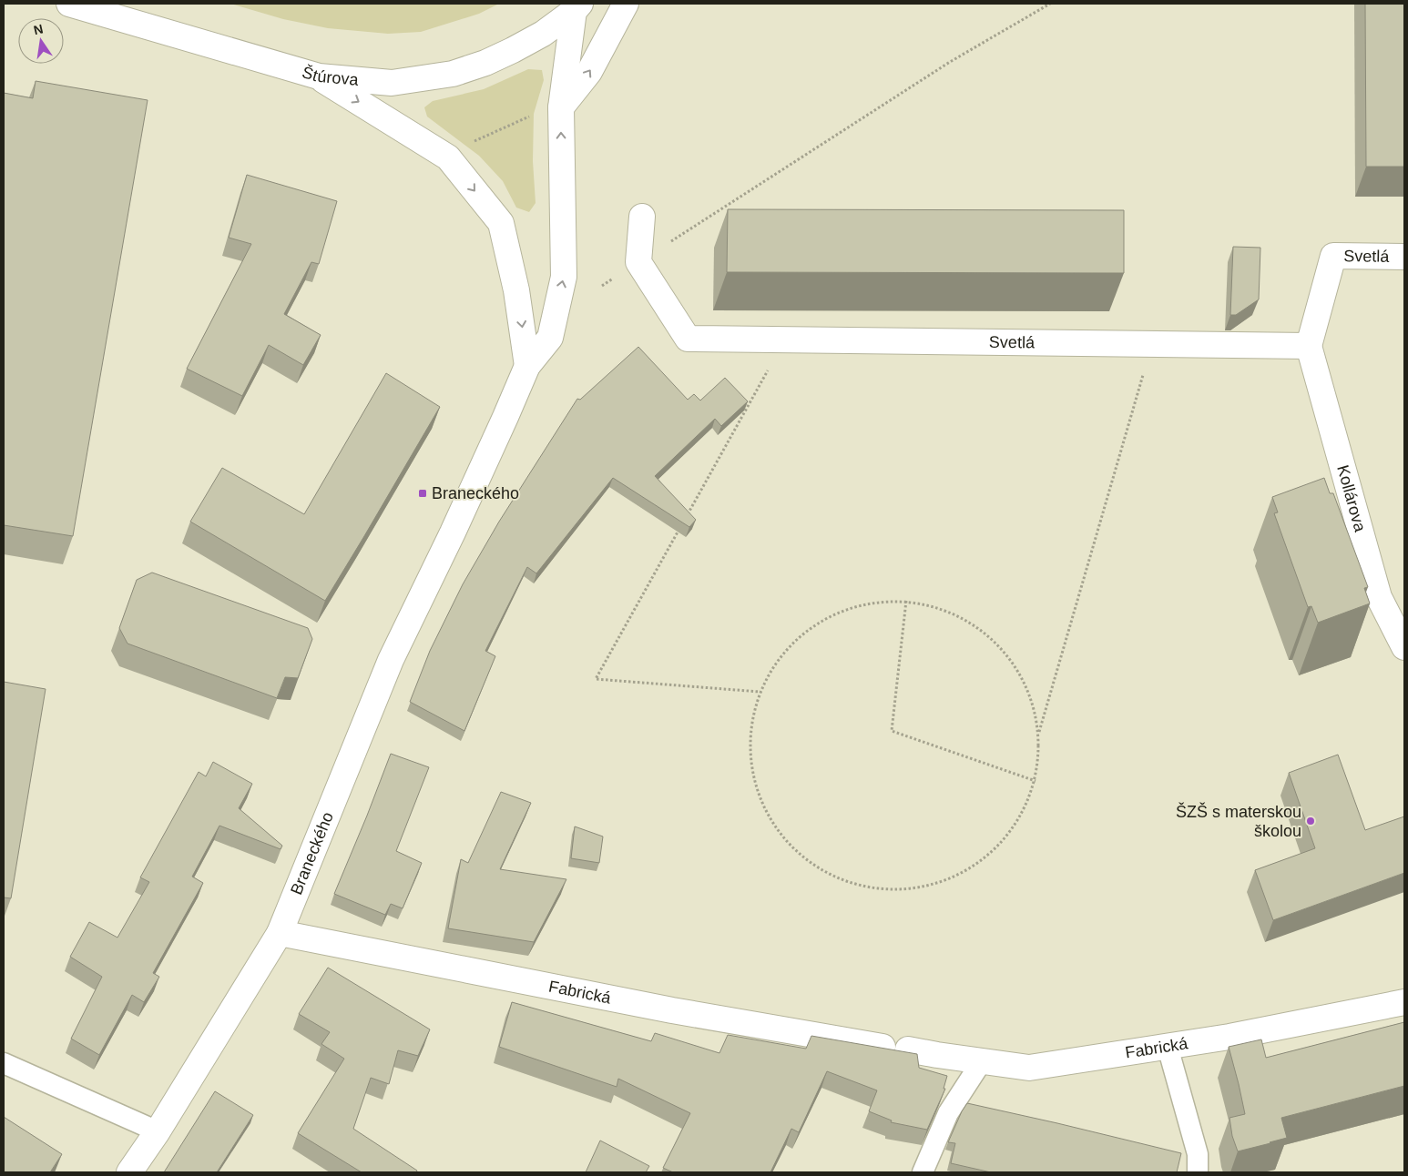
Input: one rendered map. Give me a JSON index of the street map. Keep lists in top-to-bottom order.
{
  "streets": {
    "street": [
      "Štúrova",
      "Svetlá",
      "Kollárova",
      "Braneckého",
      "Fabrická"
    ]
  },
  "crossings": [
    ["Štúrova", "Braneckého"],
    ["Svetlá", "Kollárova"],
    ["Braneckého", "Fabrická"]
  ],
  "places": {
    "transit": ["Braneckého"],
    "other": ["ŠZŠ s materskou školou"]
  },
  "north": "top"
}
